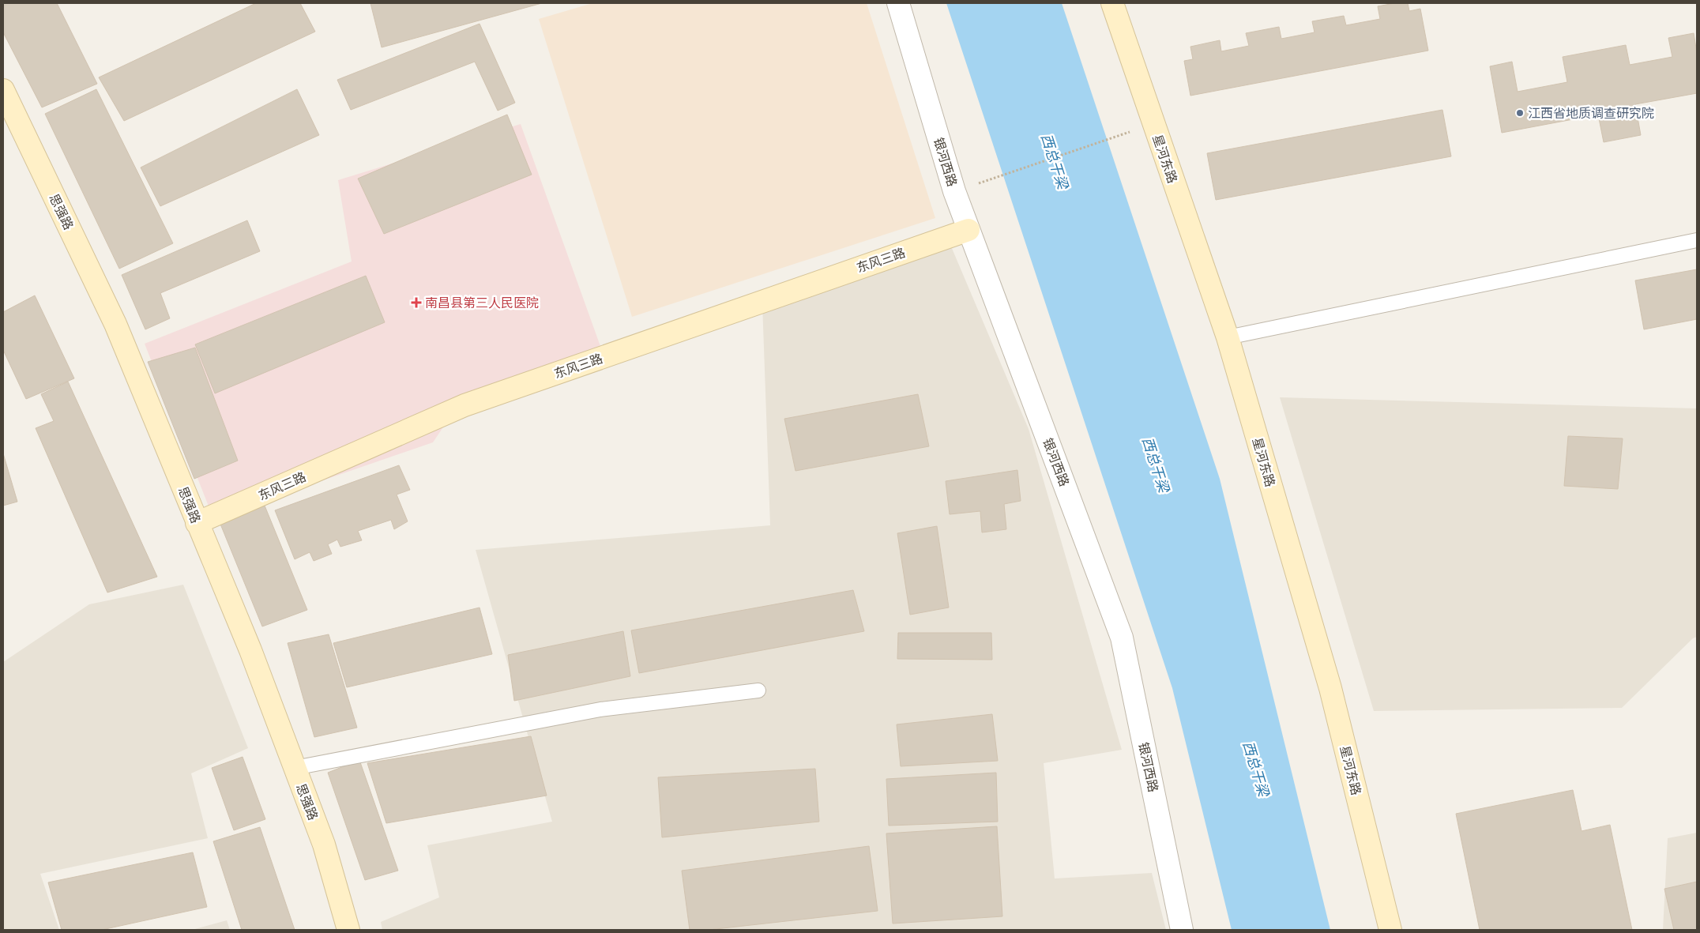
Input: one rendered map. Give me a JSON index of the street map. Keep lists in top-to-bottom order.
{
  "streets": {
    "street": [
      "星河东路",
      "银河西路",
      "思强路",
      "东风三路"
    ]
  },
  "crossings": [
    ["银河西路", "东风三路"],
    ["思强路", "东风三路"]
  ],
  "water": ["西总干梁"],
  "places": {
    "other": ["江西省地质调查研究院"],
    "health": ["南昌县第三人民医院"]
  }
}
